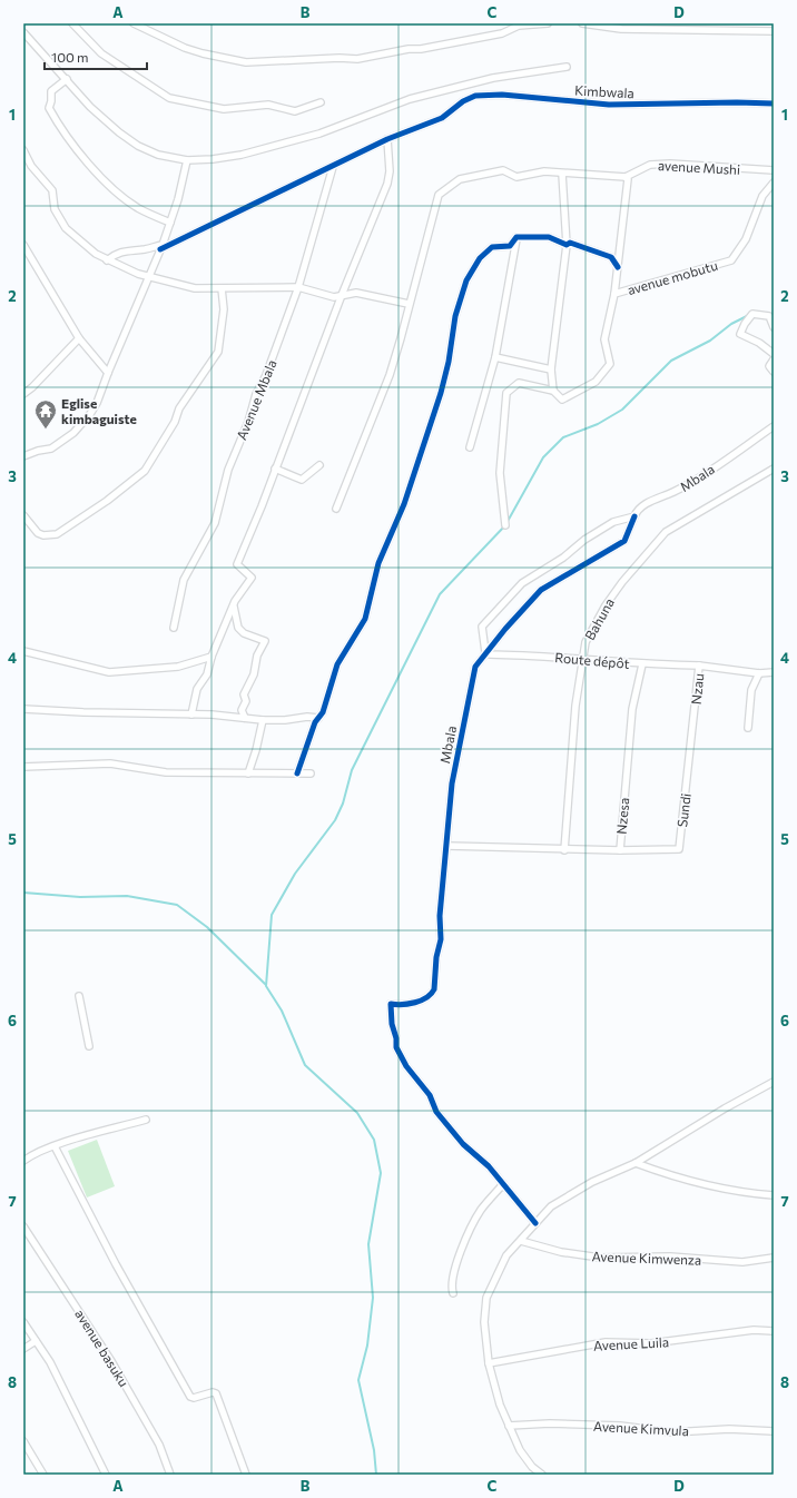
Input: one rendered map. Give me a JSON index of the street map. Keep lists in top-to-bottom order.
{
  "streets": {
    "street": [
      "Kimbwala",
      "avenue Mushi",
      "avenue mobutu",
      "Avenue Mbala",
      "Mbala",
      "Bahuna",
      "Route dépôt",
      "Nzau",
      "Sundi",
      "Nzesa",
      "Avenue Kimwenza",
      "Avenue Luila",
      "avenue basuku",
      "Avenue Kimvula"
    ]
  },
  "crossings": [
    ["Kimbwala", "Avenue Mbala"],
    ["Mbala", "Route dépôt"],
    ["Mbala", "Nzesa"],
    ["Bahuna", "Route dépôt"],
    ["Bahuna", "Nzesa"],
    ["Route dépôt", "Nzau"],
    ["Route dépôt", "Nzesa"],
    ["Nzau", "Sundi"],
    ["Sundi", "Nzesa"]
  ],
  "places": {
    "temple": ["Eglise kimbaguiste"]
  },
  "scale_bar": "100 m",
  "grid": {
    "columns": [
      "A",
      "B",
      "C",
      "D"
    ],
    "rows": [
      "1",
      "2",
      "3",
      "4",
      "5",
      "6",
      "7",
      "8"
    ]
  }
}
